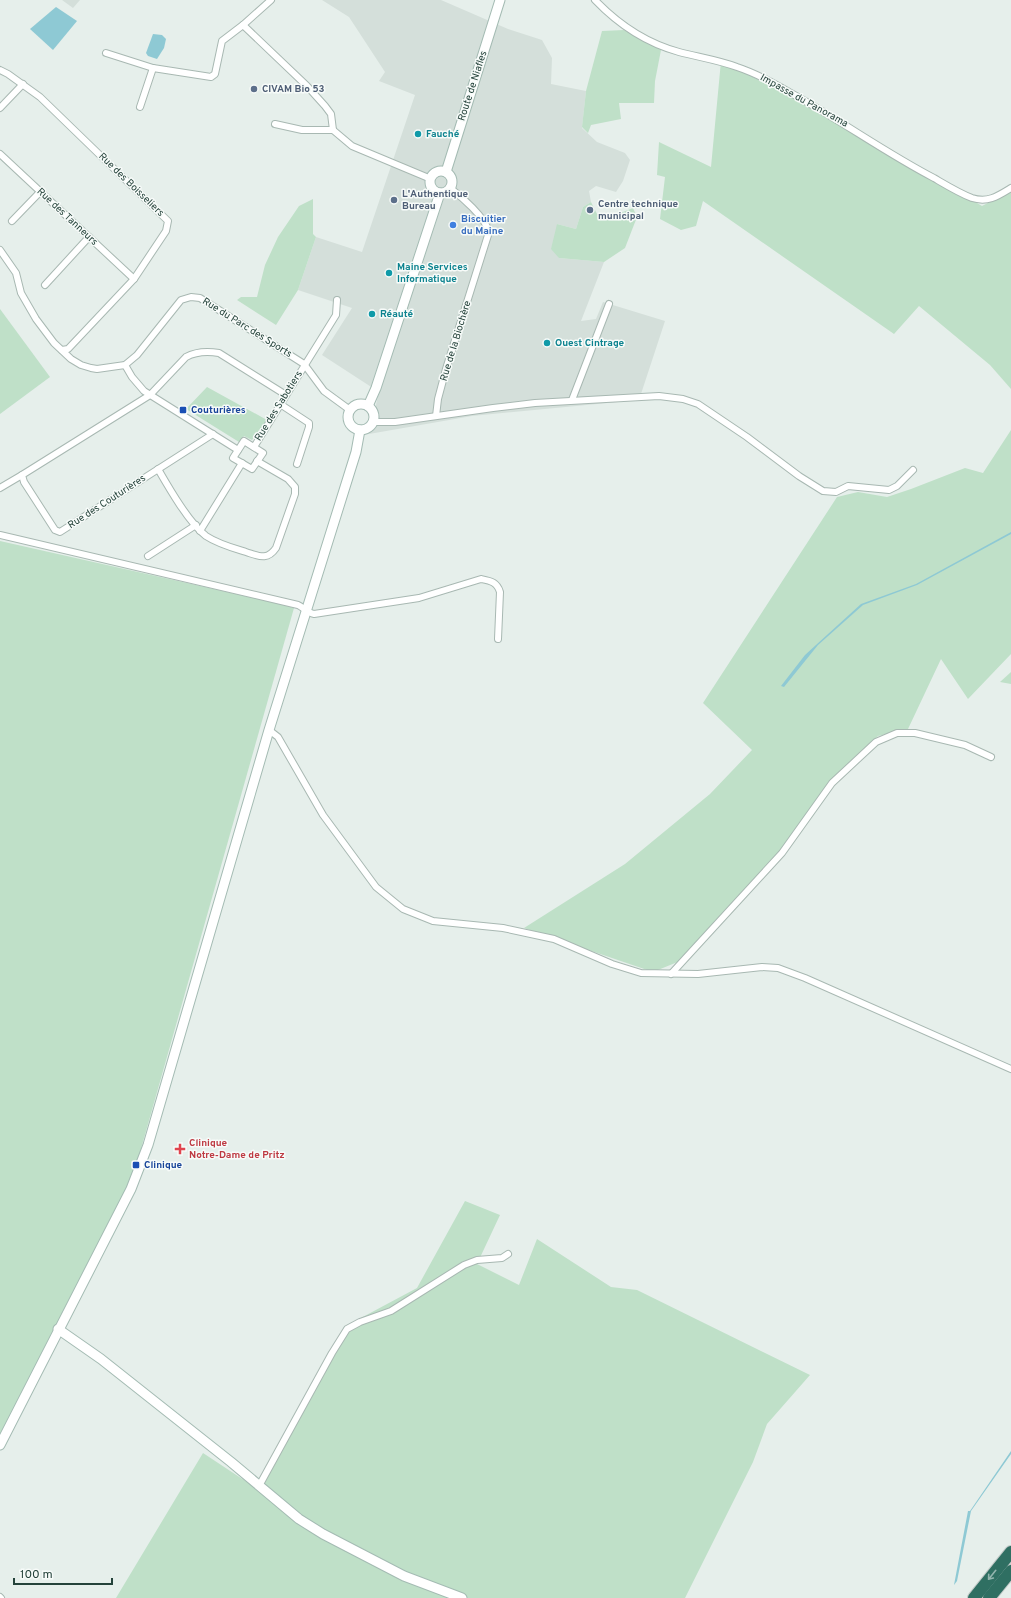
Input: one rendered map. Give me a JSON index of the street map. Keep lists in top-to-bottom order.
{
  "streets": {
    "street": [
      "Route de Niafles",
      "Impasse du Panorama",
      "Rue des Boisseliers",
      "Rue des Tanneurs",
      "Rue du Parc des Sports",
      "Rue de la Biochère",
      "Rue des Sabotiers",
      "Rue des Couturières"
    ]
  },
  "crossings": [
    ["Route de Niafles", "Rue de la Biochère"],
    ["Rue des Boisseliers", "Rue des Tanneurs"],
    ["Rue du Parc des Sports", "Rue des Sabotiers"]
  ],
  "places": {
    "other": [
      "CIVAM Bio 53",
      "Fauché",
      "L'Authentique Bureau",
      "Centre technique municipal",
      "Biscuitier du Maine",
      "Maine Services Informatique",
      "Réauté",
      "Ouest Cintrage"
    ],
    "transit": ["Couturières", "Clinique"],
    "health": ["Clinique Notre-Dame de Pritz"]
  },
  "scale_bar": "100 m"
}
